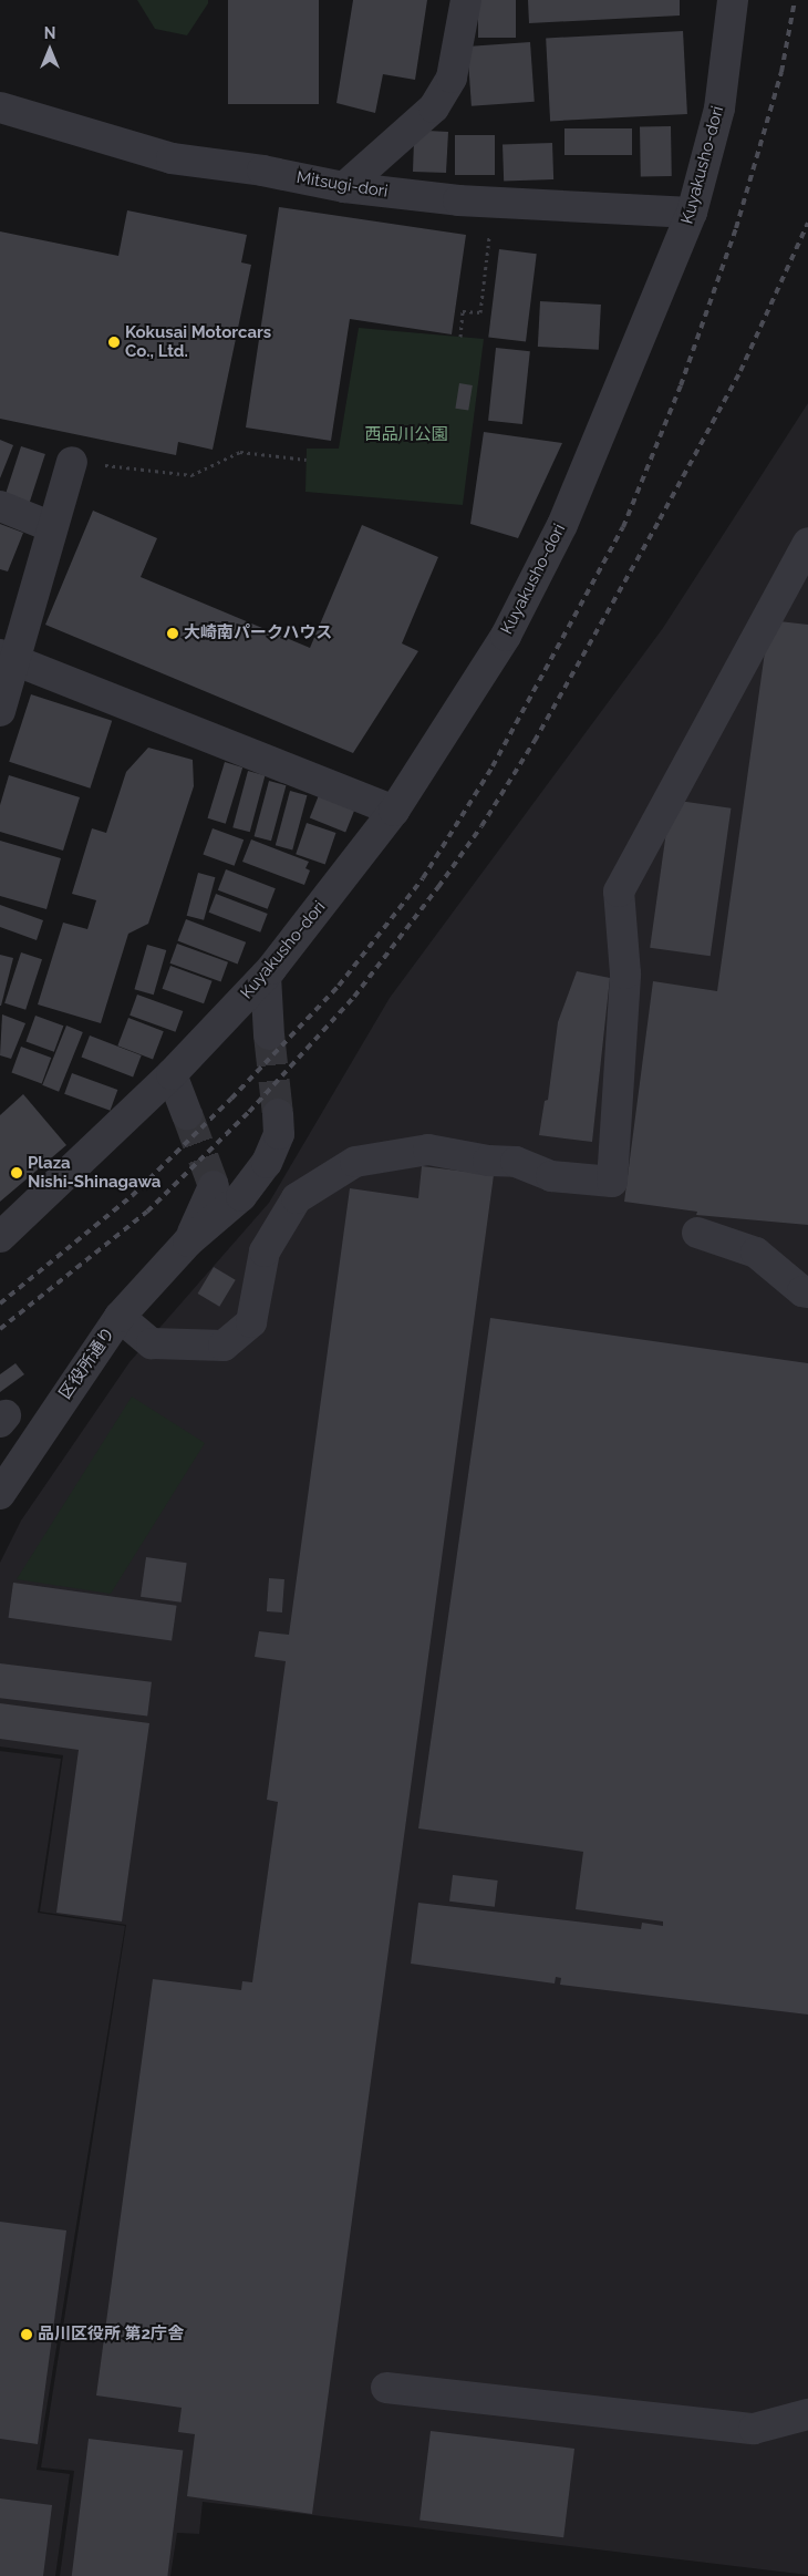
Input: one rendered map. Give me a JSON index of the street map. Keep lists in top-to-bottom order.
{
  "streets": {
    "street": ["Kuyakusho-dori", "Mitsugi-dori", "区役所通り"]
  },
  "crossings": [
    ["Kuyakusho-dori", "Mitsugi-dori"]
  ],
  "parks": ["西品川公園"],
  "places": [
    "Kokusai Motorcars Co., Ltd.",
    "大崎南パークハウス",
    "Plaza Nishi-Shinagawa",
    "品川区役所 第2庁舎"
  ],
  "north": "top"
}
